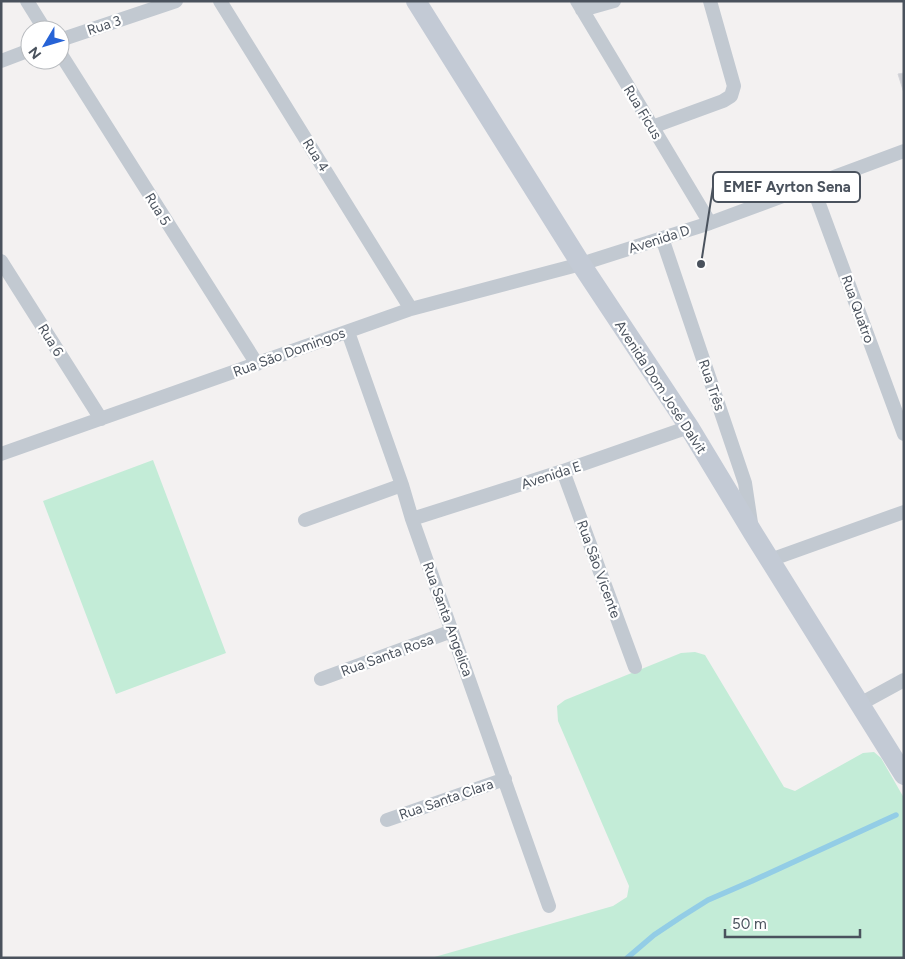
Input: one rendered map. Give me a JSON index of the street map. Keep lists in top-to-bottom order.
{
  "streets": {
    "street": [
      "Rua 3",
      "Rua Ficus",
      "Rua 4",
      "Rua 5",
      "Avenida D",
      "Rua Quatro",
      "Rua 6",
      "Rua São Domingos",
      "Rua Três",
      "Avenida Dom José Dalvit",
      "Avenida E",
      "Rua São Vicente",
      "Rua Santa Angelica",
      "Rua Santa Rosa",
      "Rua Santa Clara"
    ]
  },
  "crossings": [
    ["Rua Ficus", "Avenida D"],
    ["Rua 4", "Rua São Domingos"],
    ["Rua 5", "Rua São Domingos"],
    ["Avenida D", "Rua Quatro"],
    ["Avenida D", "Rua São Domingos"],
    ["Avenida D", "Rua Três"],
    ["Avenida D", "Avenida Dom José Dalvit"],
    ["Rua 6", "Rua São Domingos"],
    ["Rua São Domingos", "Avenida Dom José Dalvit"],
    ["Rua São Domingos", "Rua Santa Angelica"],
    ["Rua Três", "Avenida Dom José Dalvit"],
    ["Avenida Dom José Dalvit", "Avenida E"],
    ["Avenida E", "Rua São Vicente"],
    ["Avenida E", "Rua Santa Angelica"],
    ["Rua Santa Angelica", "Rua Santa Rosa"],
    ["Rua Santa Angelica", "Rua Santa Clara"]
  ],
  "places": ["EMEF Ayrton Sena"],
  "scale_bar": "50 m",
  "north": "bottom left"
}
